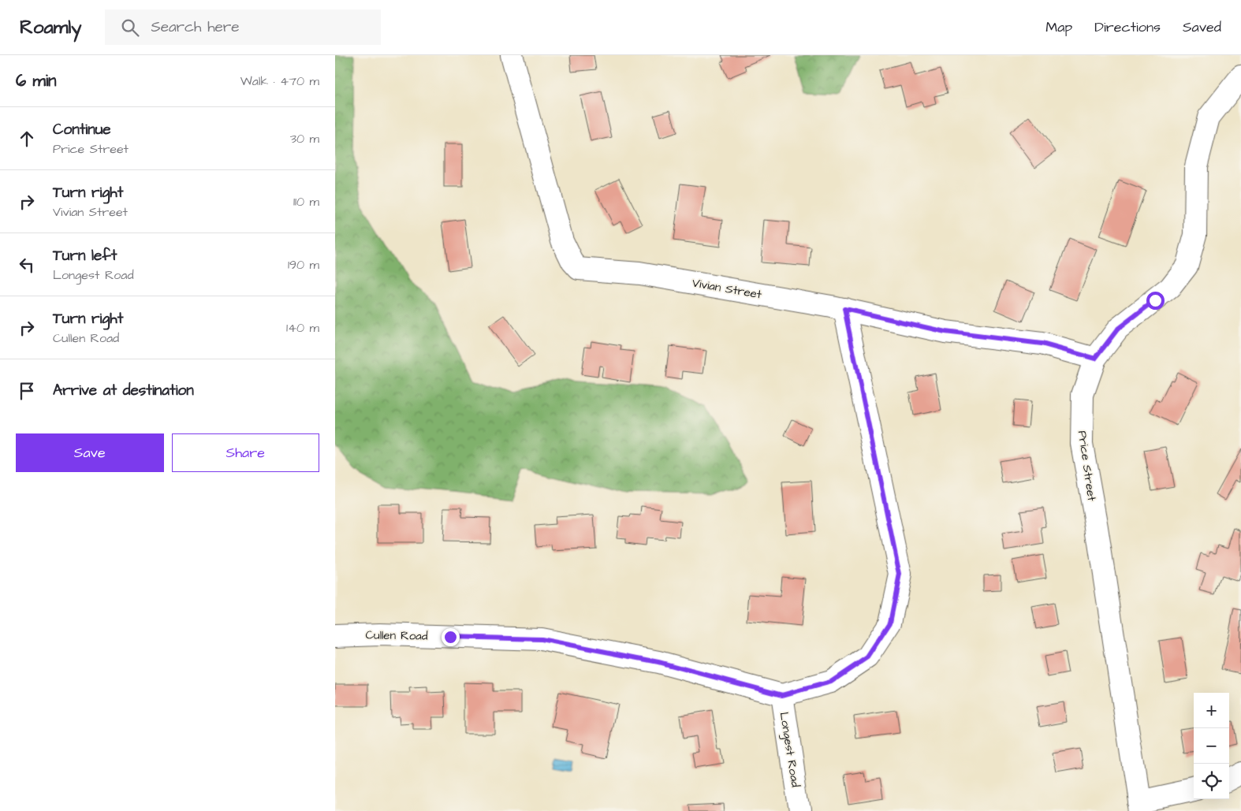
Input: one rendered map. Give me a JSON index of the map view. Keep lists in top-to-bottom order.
{
  "streets": {
    "street": [
      "Vivian Street",
      "Price Street",
      "Cullen Road",
      "Longest Road"
    ]
  },
  "crossings": [
    ["Vivian Street", "Price Street"],
    ["Vivian Street", "Longest Road"],
    ["Cullen Road", "Longest Road"]
  ],
  "page": {
    "header": "Roamly",
    "search": "Search here",
    "nav": ["Map", "Directions", "Saved"],
    "heading": ["6 min", "Walk · 470 m"],
    "list": [
      ["Continue", "Price Street", "30 m"],
      ["Turn right", "Vivian Street", "110 m"],
      ["Turn left", "Longest Road", "190 m"],
      ["Turn right", "Cullen Road", "140 m"],
      "Arrive at destination"
    ],
    "buttons": ["Save", "Share"],
    "map_buttons": ["+", "−"]
  }
}
